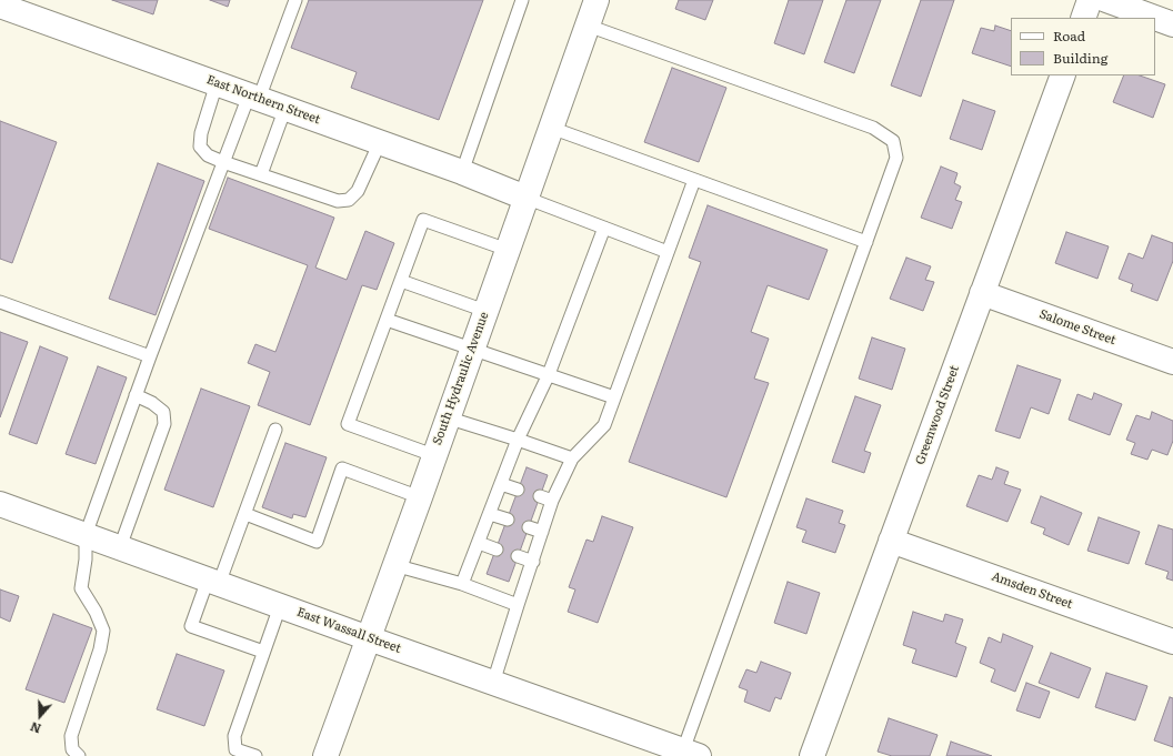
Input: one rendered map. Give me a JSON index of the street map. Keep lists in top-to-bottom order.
{
  "streets": {
    "street": [
      "East Northern Street",
      "Salome Street",
      "South Hydraulic Avenue",
      "Greenwood Street",
      "Amsden Street",
      "East Wassall Street"
    ]
  },
  "crossings": [
    ["East Northern Street", "South Hydraulic Avenue"],
    ["Salome Street", "Greenwood Street"],
    ["South Hydraulic Avenue", "East Wassall Street"],
    ["Greenwood Street", "Amsden Street"]
  ],
  "legend": ["Road", "Building"],
  "north": "bottom"
}
